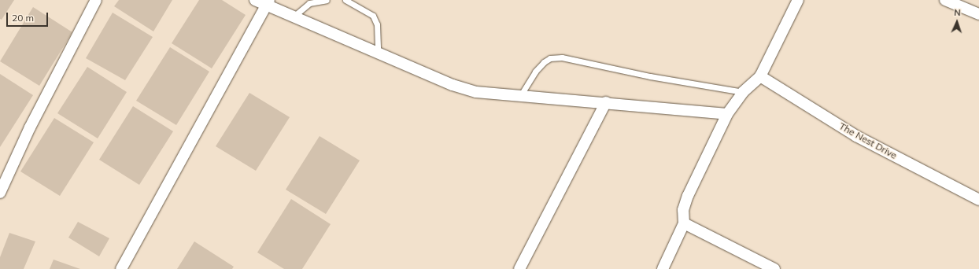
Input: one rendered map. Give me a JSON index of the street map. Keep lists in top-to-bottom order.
{
  "streets": {
    "street": ["The Nest Drive"]
  },
  "scale_bar": "20 m",
  "north": "top"
}
